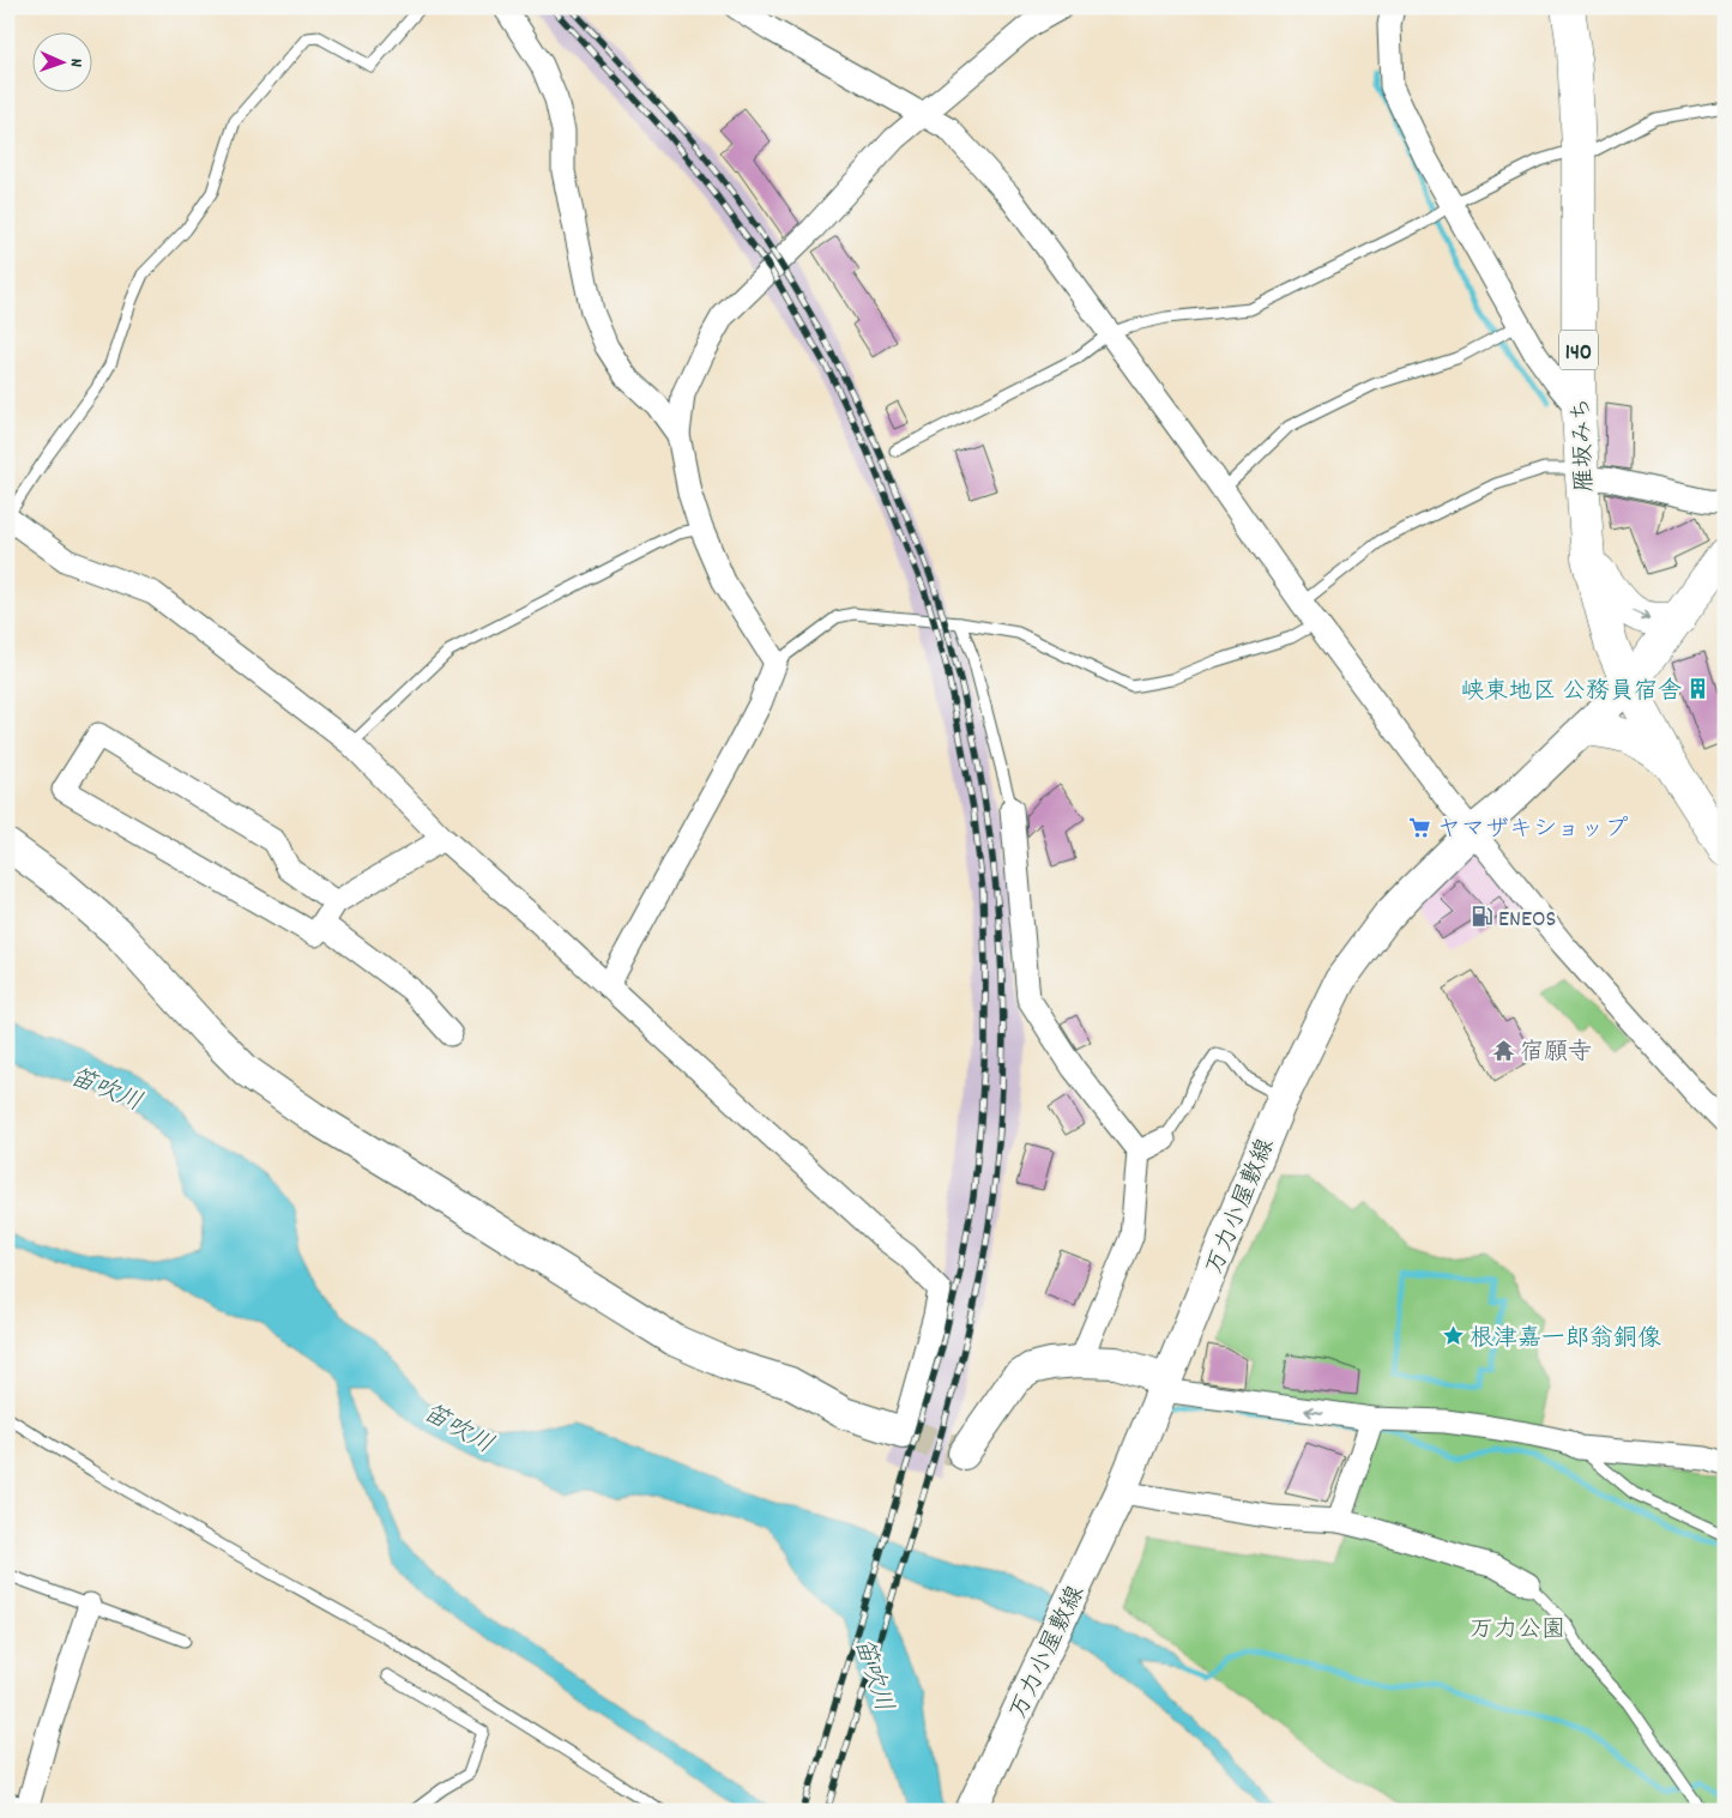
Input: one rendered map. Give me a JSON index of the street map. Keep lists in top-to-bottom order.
{
  "streets": {
    "highway": ["140", "雁坂みち"],
    "street": ["万力小屋敷線"]
  },
  "crossings": [
    ["雁坂みち", "万力小屋敷線"]
  ],
  "water": ["笛吹川"],
  "parks": ["万力公園"],
  "places": {
    "building": ["峡東地区 公務員宿舎"],
    "supermarket": ["ヤマザキショップ"],
    "fuel station": ["ENEOS"],
    "temple": ["宿願寺"],
    "place": ["根津嘉一郎翁銅像"]
  },
  "north": "right"
}
